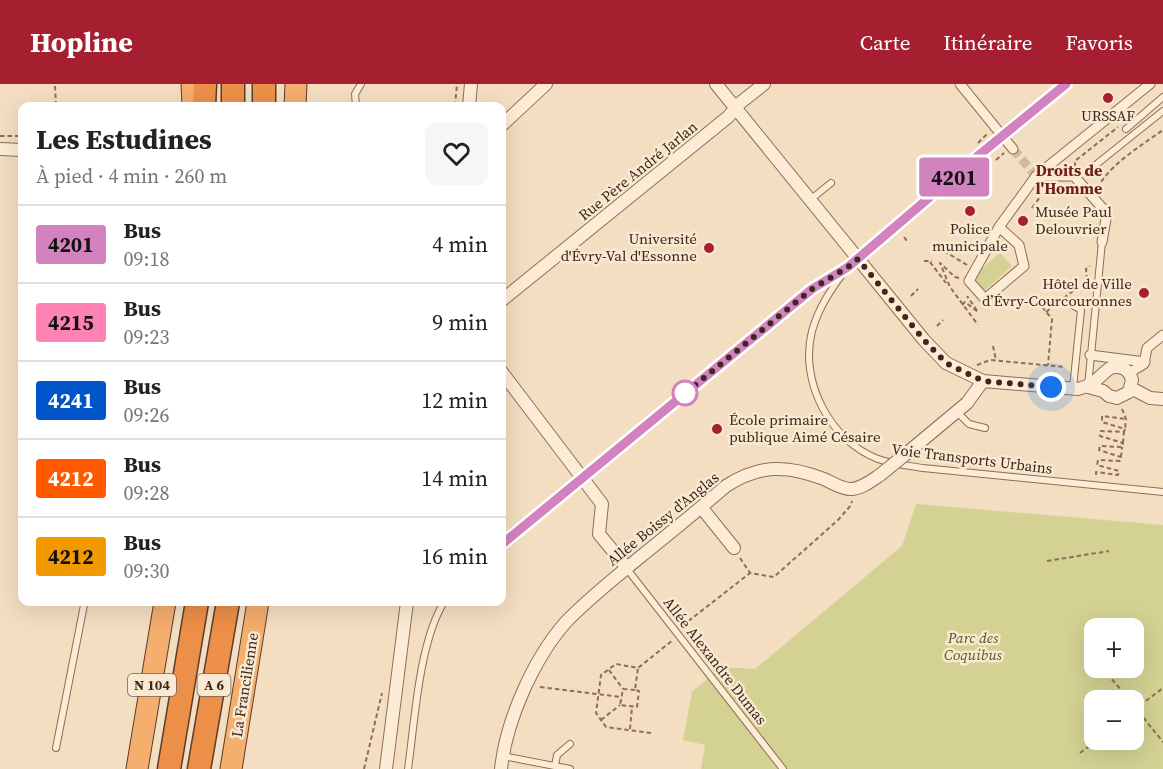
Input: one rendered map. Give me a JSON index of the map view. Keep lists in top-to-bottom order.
{
  "streets": {
    "highway": ["N 104", "A 6", "La Francilienne"],
    "street": ["Rue Père André Jarlan", "Allée Boissy d'Anglas"],
    "lane": ["Voie Transports Urbains", "Allée Alexandre Dumas"]
  },
  "crossings": [
    ["Allée Boissy d'Anglas", "Allée Alexandre Dumas"]
  ],
  "districts": ["Droits de l'Homme"],
  "parks": ["Parc des Coquibus"],
  "places": [
    "URSSAF",
    "Police municipale",
    "Musée Paul Delouvrier",
    "Université d'Évry-Val d'Essonne",
    "Hôtel de Ville d’Évry-Courcouronnes",
    "École primaire publique Aimé Césaire"
  ],
  "lines": ["bus line 4201"],
  "page": {
    "header": "Hopline",
    "nav": ["Carte", "Itinéraire", "Favoris"],
    "on_map": "4201",
    "heading": ["Les Estudines", "À pied · 4 min · 260 m"],
    "list": [
      {
        "mark": "4201",
        "name": "Bus",
        "note": "09:18",
        "value": "4 min"
      },
      {
        "mark": "4215",
        "name": "Bus",
        "note": "09:23",
        "value": "9 min"
      },
      {
        "mark": "4241",
        "name": "Bus",
        "note": "09:26",
        "value": "12 min"
      },
      {
        "mark": "4212",
        "name": "Bus",
        "note": "09:28",
        "value": "14 min"
      },
      {
        "mark": "4212",
        "name": "Bus",
        "note": "09:30",
        "value": "16 min"
      }
    ],
    "map_buttons": ["+", "−"]
  }
}
